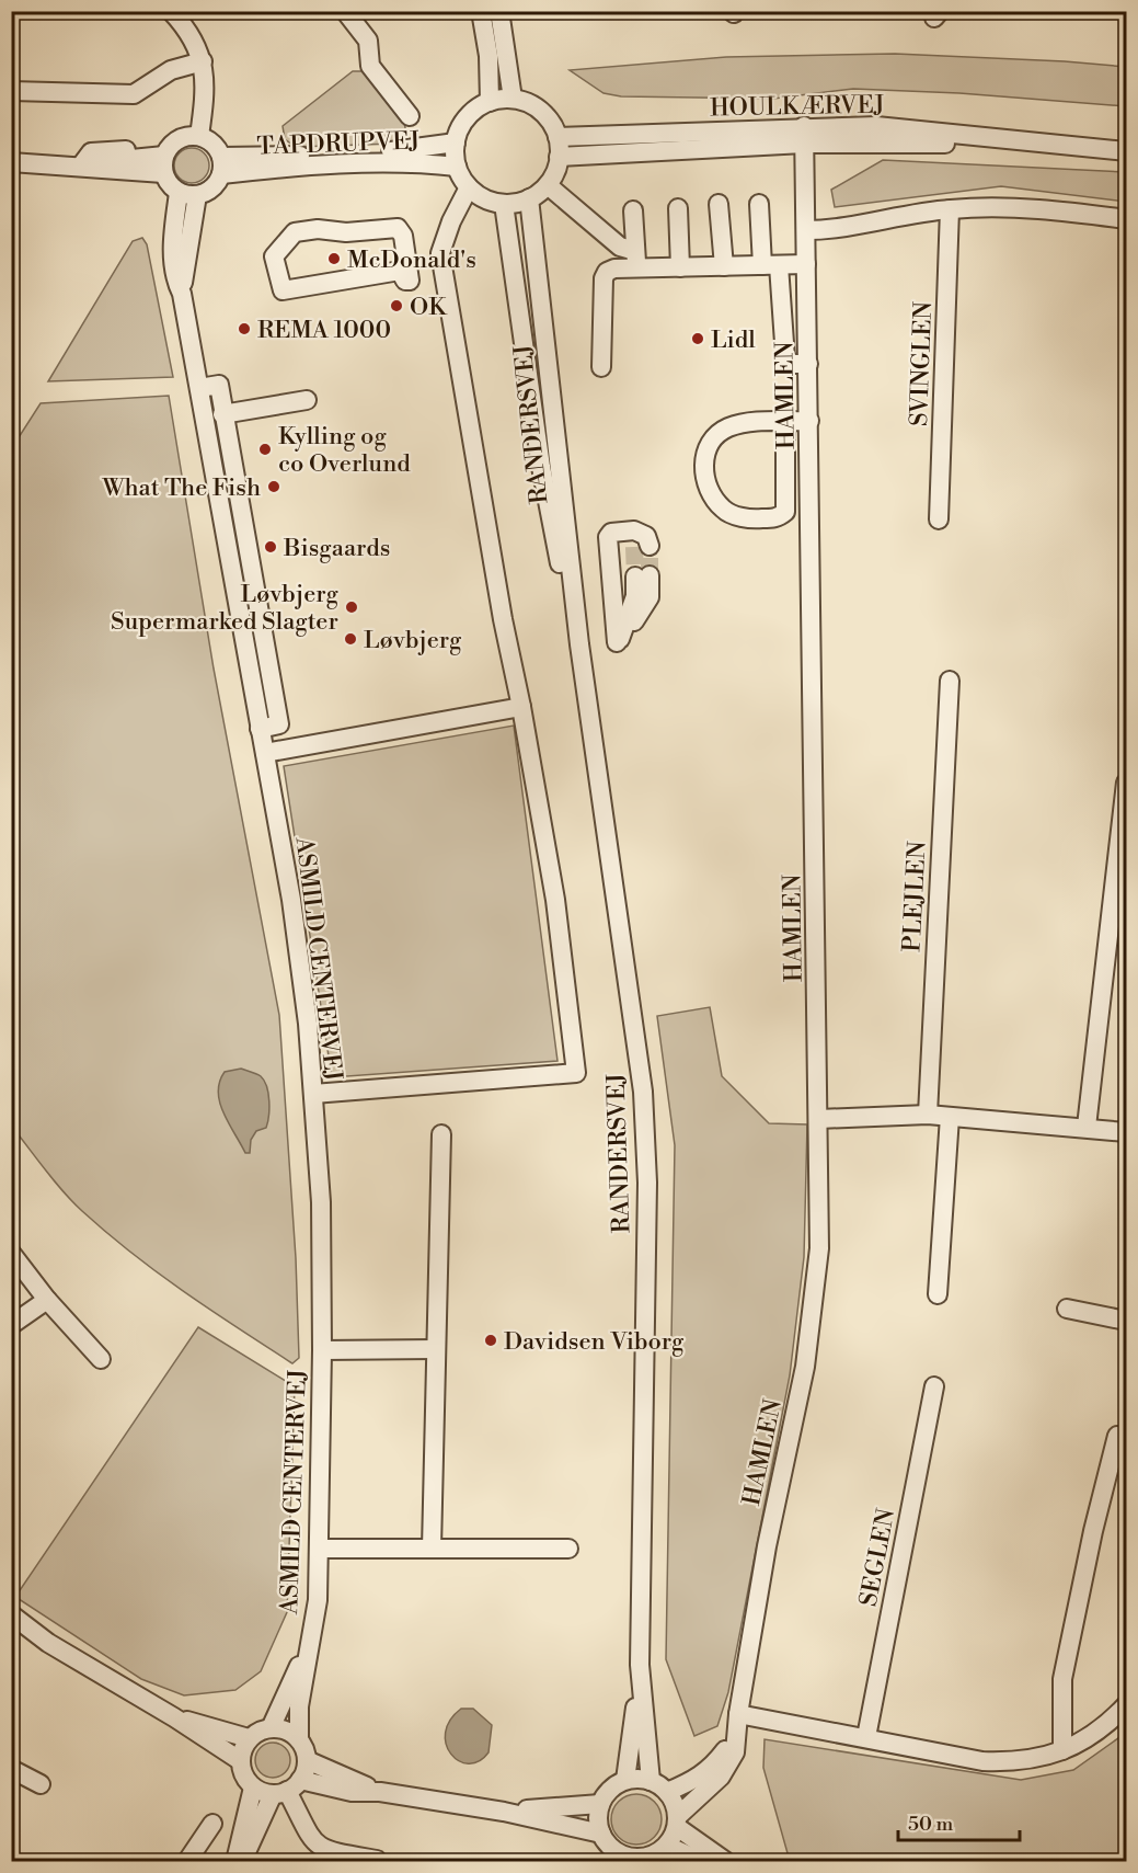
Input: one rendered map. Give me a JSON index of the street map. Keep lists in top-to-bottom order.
{
  "streets": {
    "street": [
      "HOULKÆRVEJ",
      "TAPDRUPVEJ",
      "SVINGLEN",
      "HAMLEN",
      "RANDERSVEJ",
      "PLEJLEN",
      "ASMILD CENTERVEJ",
      "SEGLEN"
    ]
  },
  "crossings": [
    ["HOULKÆRVEJ", "TAPDRUPVEJ"],
    ["HOULKÆRVEJ", "HAMLEN"],
    ["HOULKÆRVEJ", "RANDERSVEJ"],
    ["TAPDRUPVEJ", "RANDERSVEJ"],
    ["TAPDRUPVEJ", "ASMILD CENTERVEJ"],
    ["HAMLEN", "RANDERSVEJ"]
  ],
  "places": [
    "McDonald's",
    "OK",
    "REMA 1000",
    "Lidl",
    "Kylling og co Overlund",
    "What The Fish",
    "Bisgaards",
    "Løvbjerg Supermarked Slagter",
    "Løvbjerg",
    "Davidsen Viborg"
  ],
  "scale_bar": "50 m"
}
